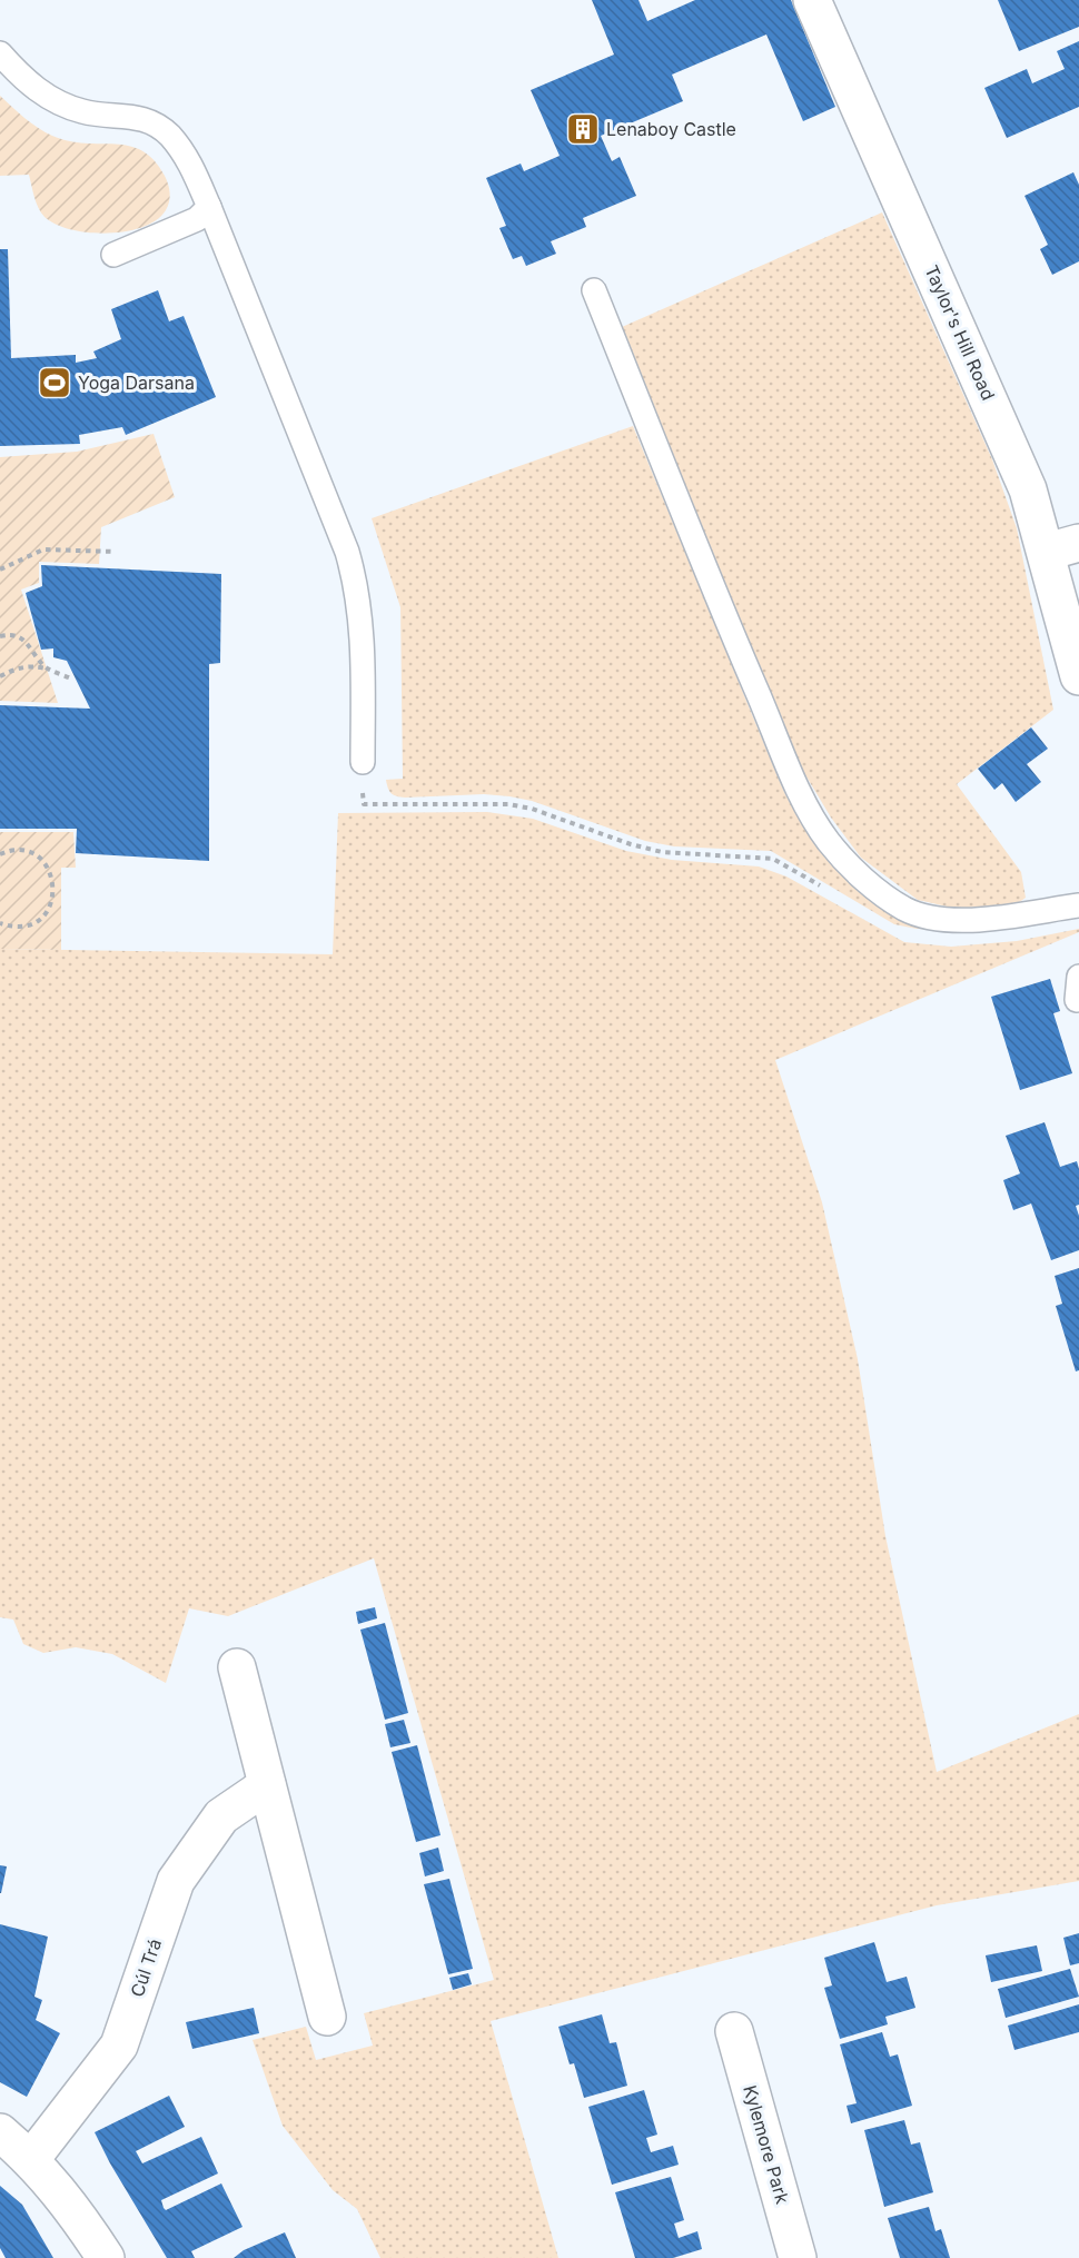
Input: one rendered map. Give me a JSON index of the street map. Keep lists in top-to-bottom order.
{
  "streets": {
    "street": ["Taylor's Hill Road", "Cúl Trá", "Kylemore Park"]
  },
  "places": {
    "building": ["Lenaboy Castle"],
    "sports": ["Yoga Darsana"]
  }
}
